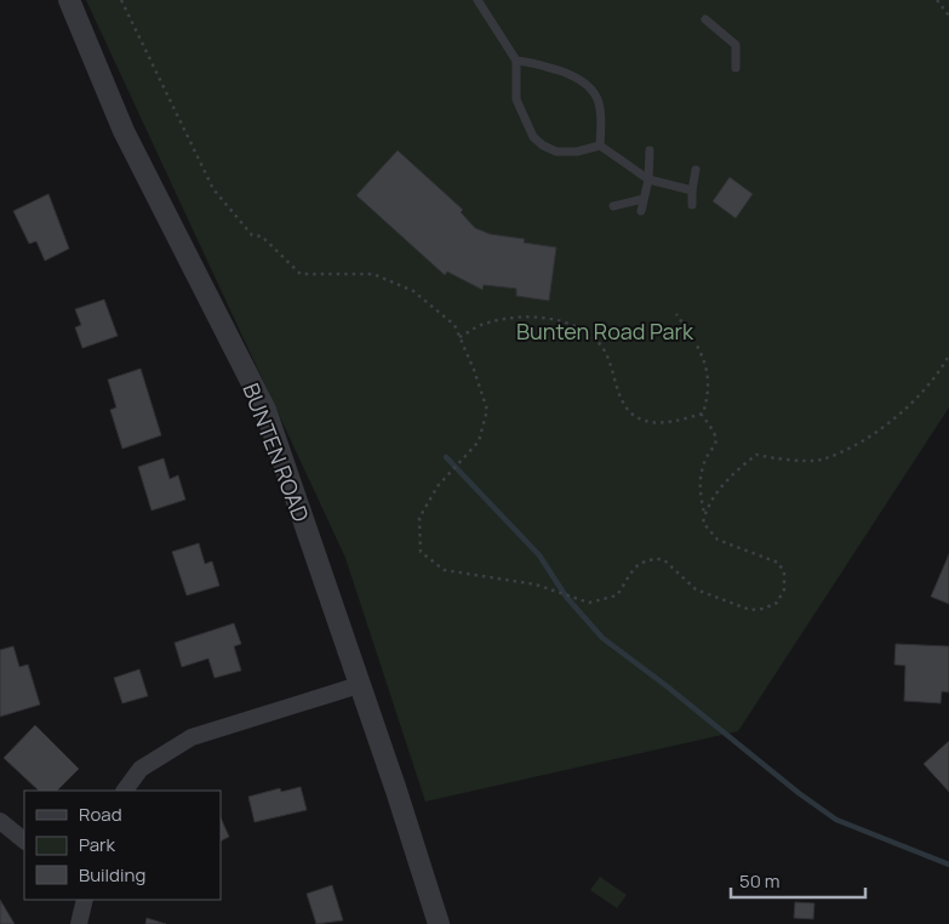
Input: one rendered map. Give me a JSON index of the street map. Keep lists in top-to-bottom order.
{
  "streets": {
    "street": ["BUNTEN ROAD"]
  },
  "parks": ["Bunten Road Park"],
  "legend": ["Road", "Park", "Building"],
  "scale_bar": "50 m"
}
